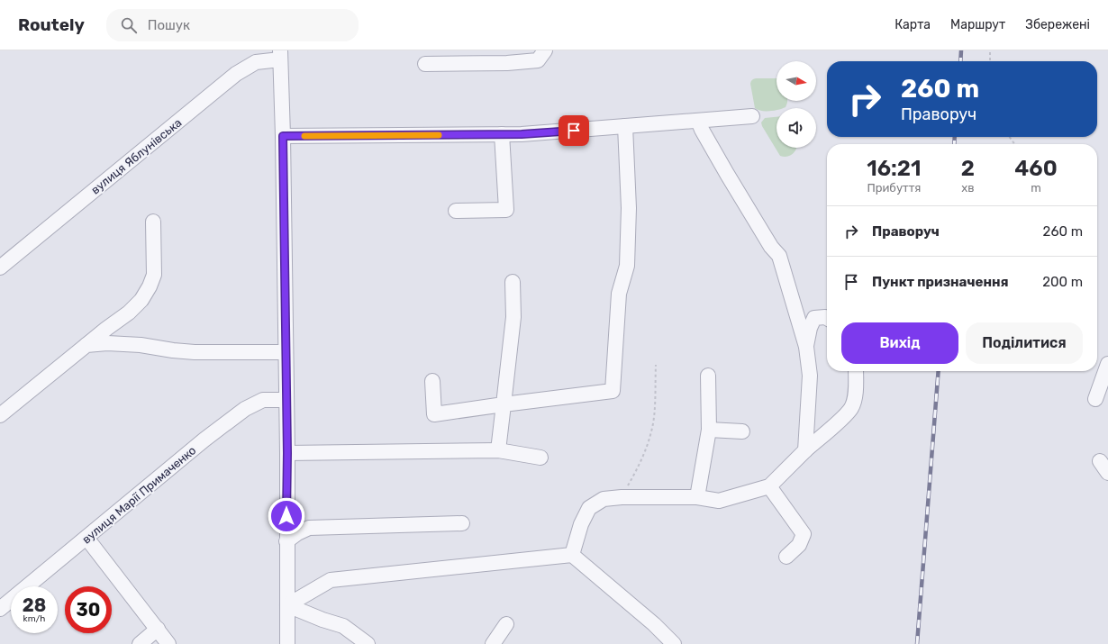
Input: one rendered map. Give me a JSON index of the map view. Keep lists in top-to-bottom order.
{
  "streets": {
    "street": ["вулиця Яблунівська", "вулиця Марії Примаченко"]
  },
  "north": "right",
  "page": {
    "header": "Routely",
    "search": "Пошук",
    "nav": ["Карта", "Маршрут", "Збережені"],
    "turn": ["260 m", "Праворуч"],
    "eta": [
      "16:21",
      "Прибуття",
      "2",
      "хв",
      "460",
      "m"
    ],
    "list": [
      {
        "name": "Праворуч",
        "value": "260 m"
      },
      {
        "name": "Пункт призначення",
        "value": "200 m"
      }
    ],
    "buttons": ["Вихід", "Поділитися"],
    "speed": "28 km/h",
    "limit": "30"
  }
}
